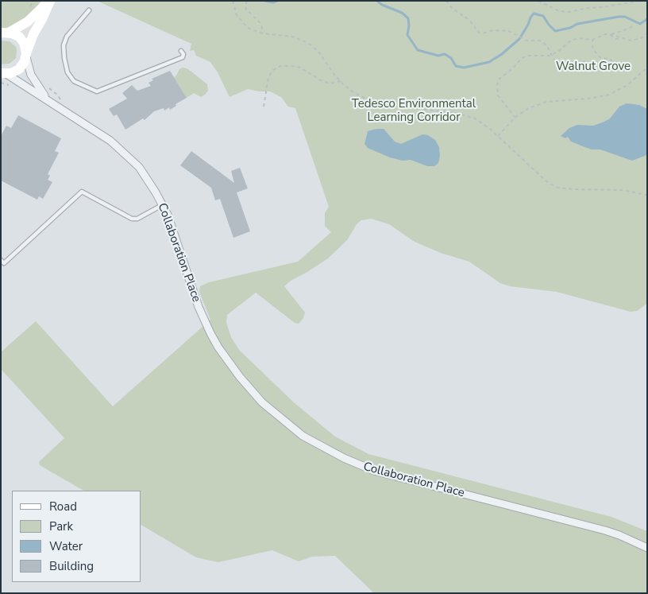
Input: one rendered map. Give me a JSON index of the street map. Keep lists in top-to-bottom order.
{
  "streets": {
    "street": ["Collaboration Place"]
  },
  "parks": ["Walnut Grove", "Tedesco Environmental Learning Corridor"],
  "legend": [
    "Road",
    "Park",
    "Water",
    "Building"
  ]
}
